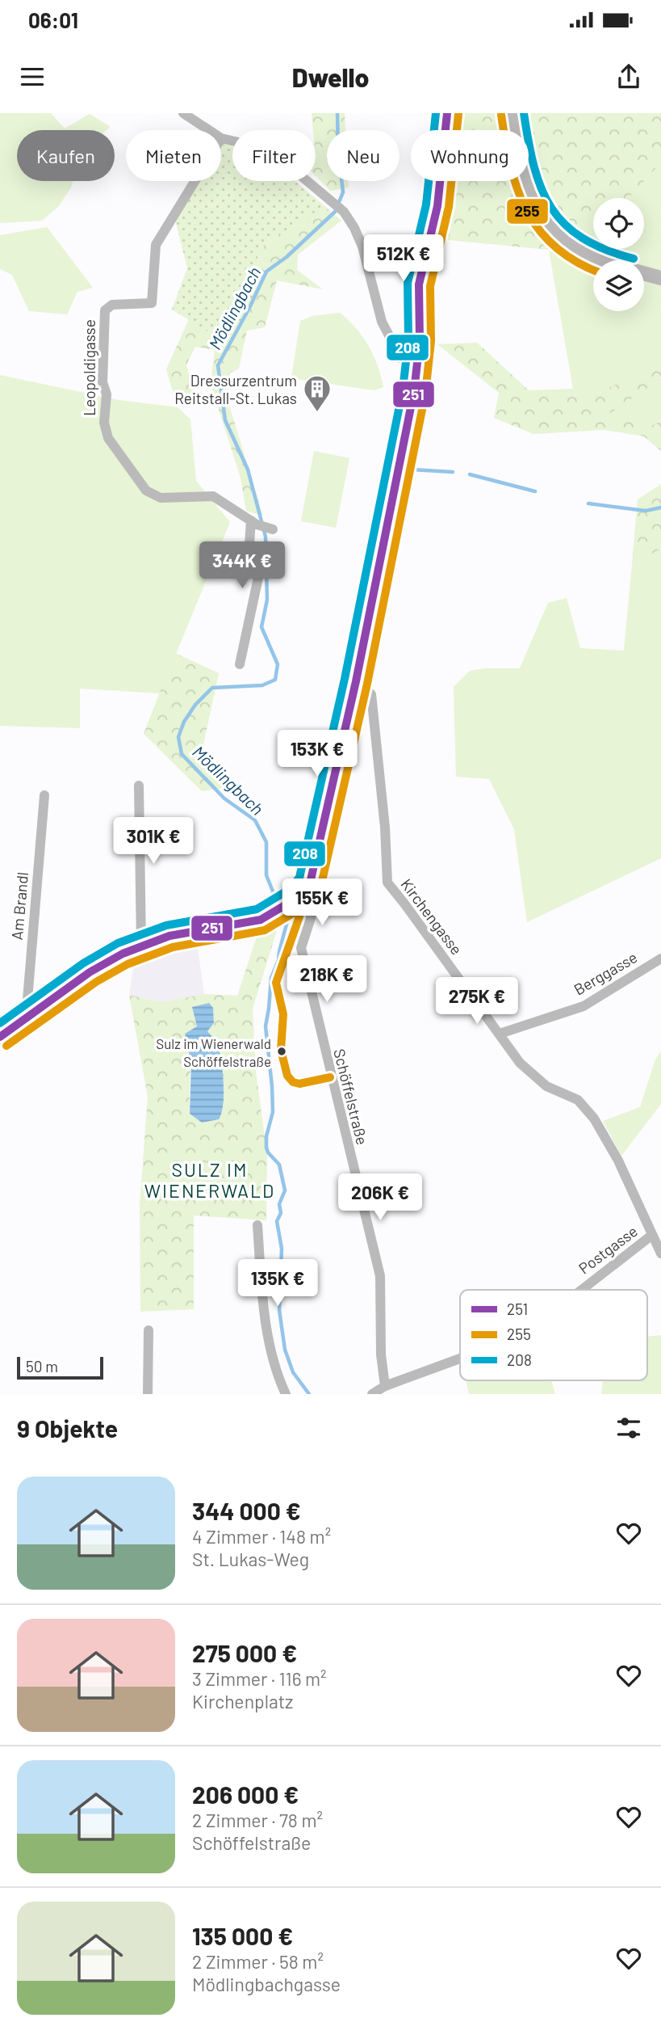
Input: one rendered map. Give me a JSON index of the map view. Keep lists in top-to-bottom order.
{
  "streets": {
    "street": [
      "Leopoldigasse",
      "Am Brandl",
      "Kirchengasse",
      "Berggasse",
      "Schöffelstraße",
      "Postgasse"
    ]
  },
  "crossings": [
    ["Kirchengasse", "Berggasse"],
    ["Kirchengasse", "Postgasse"],
    ["Schöffelstraße", "Postgasse"]
  ],
  "districts": ["SULZ IM WIENERWALD"],
  "water": ["Mödlingbach"],
  "places": {
    "building": ["Dressurzentrum Reitstall-St. Lukas"],
    "other": ["Sulz im Wienerwald Schöffelstraße"]
  },
  "lines": ["transit line 251", "transit line 208", "transit line 255"],
  "legend": ["251", "255", "208"],
  "scale_bar": "50 m",
  "page": {
    "status": "06:01",
    "header": "Dwello",
    "chip": [
      "Kaufen",
      "Mieten",
      "Filter",
      "Neu",
      "Wohnung"
    ],
    "price": [
      "512K €",
      "344K €",
      "153K €",
      "301K €",
      "155K €",
      "218K €",
      "275K €",
      "206K €",
      "135K €"
    ],
    "scale": "50 m",
    "heading": "9 Objekte",
    "list": [
      {
        "name": "344 000 €",
        "note": "4 Zimmer · 148 m² · St. Lukas-Weg"
      },
      {
        "name": "275 000 €",
        "note": "3 Zimmer · 116 m² · Kirchenplatz"
      },
      {
        "name": "206 000 €",
        "note": "2 Zimmer · 78 m² · Schöffelstraße"
      },
      {
        "name": "135 000 €",
        "note": "2 Zimmer · 58 m² · Mödlingbachgasse"
      }
    ]
  }
}
